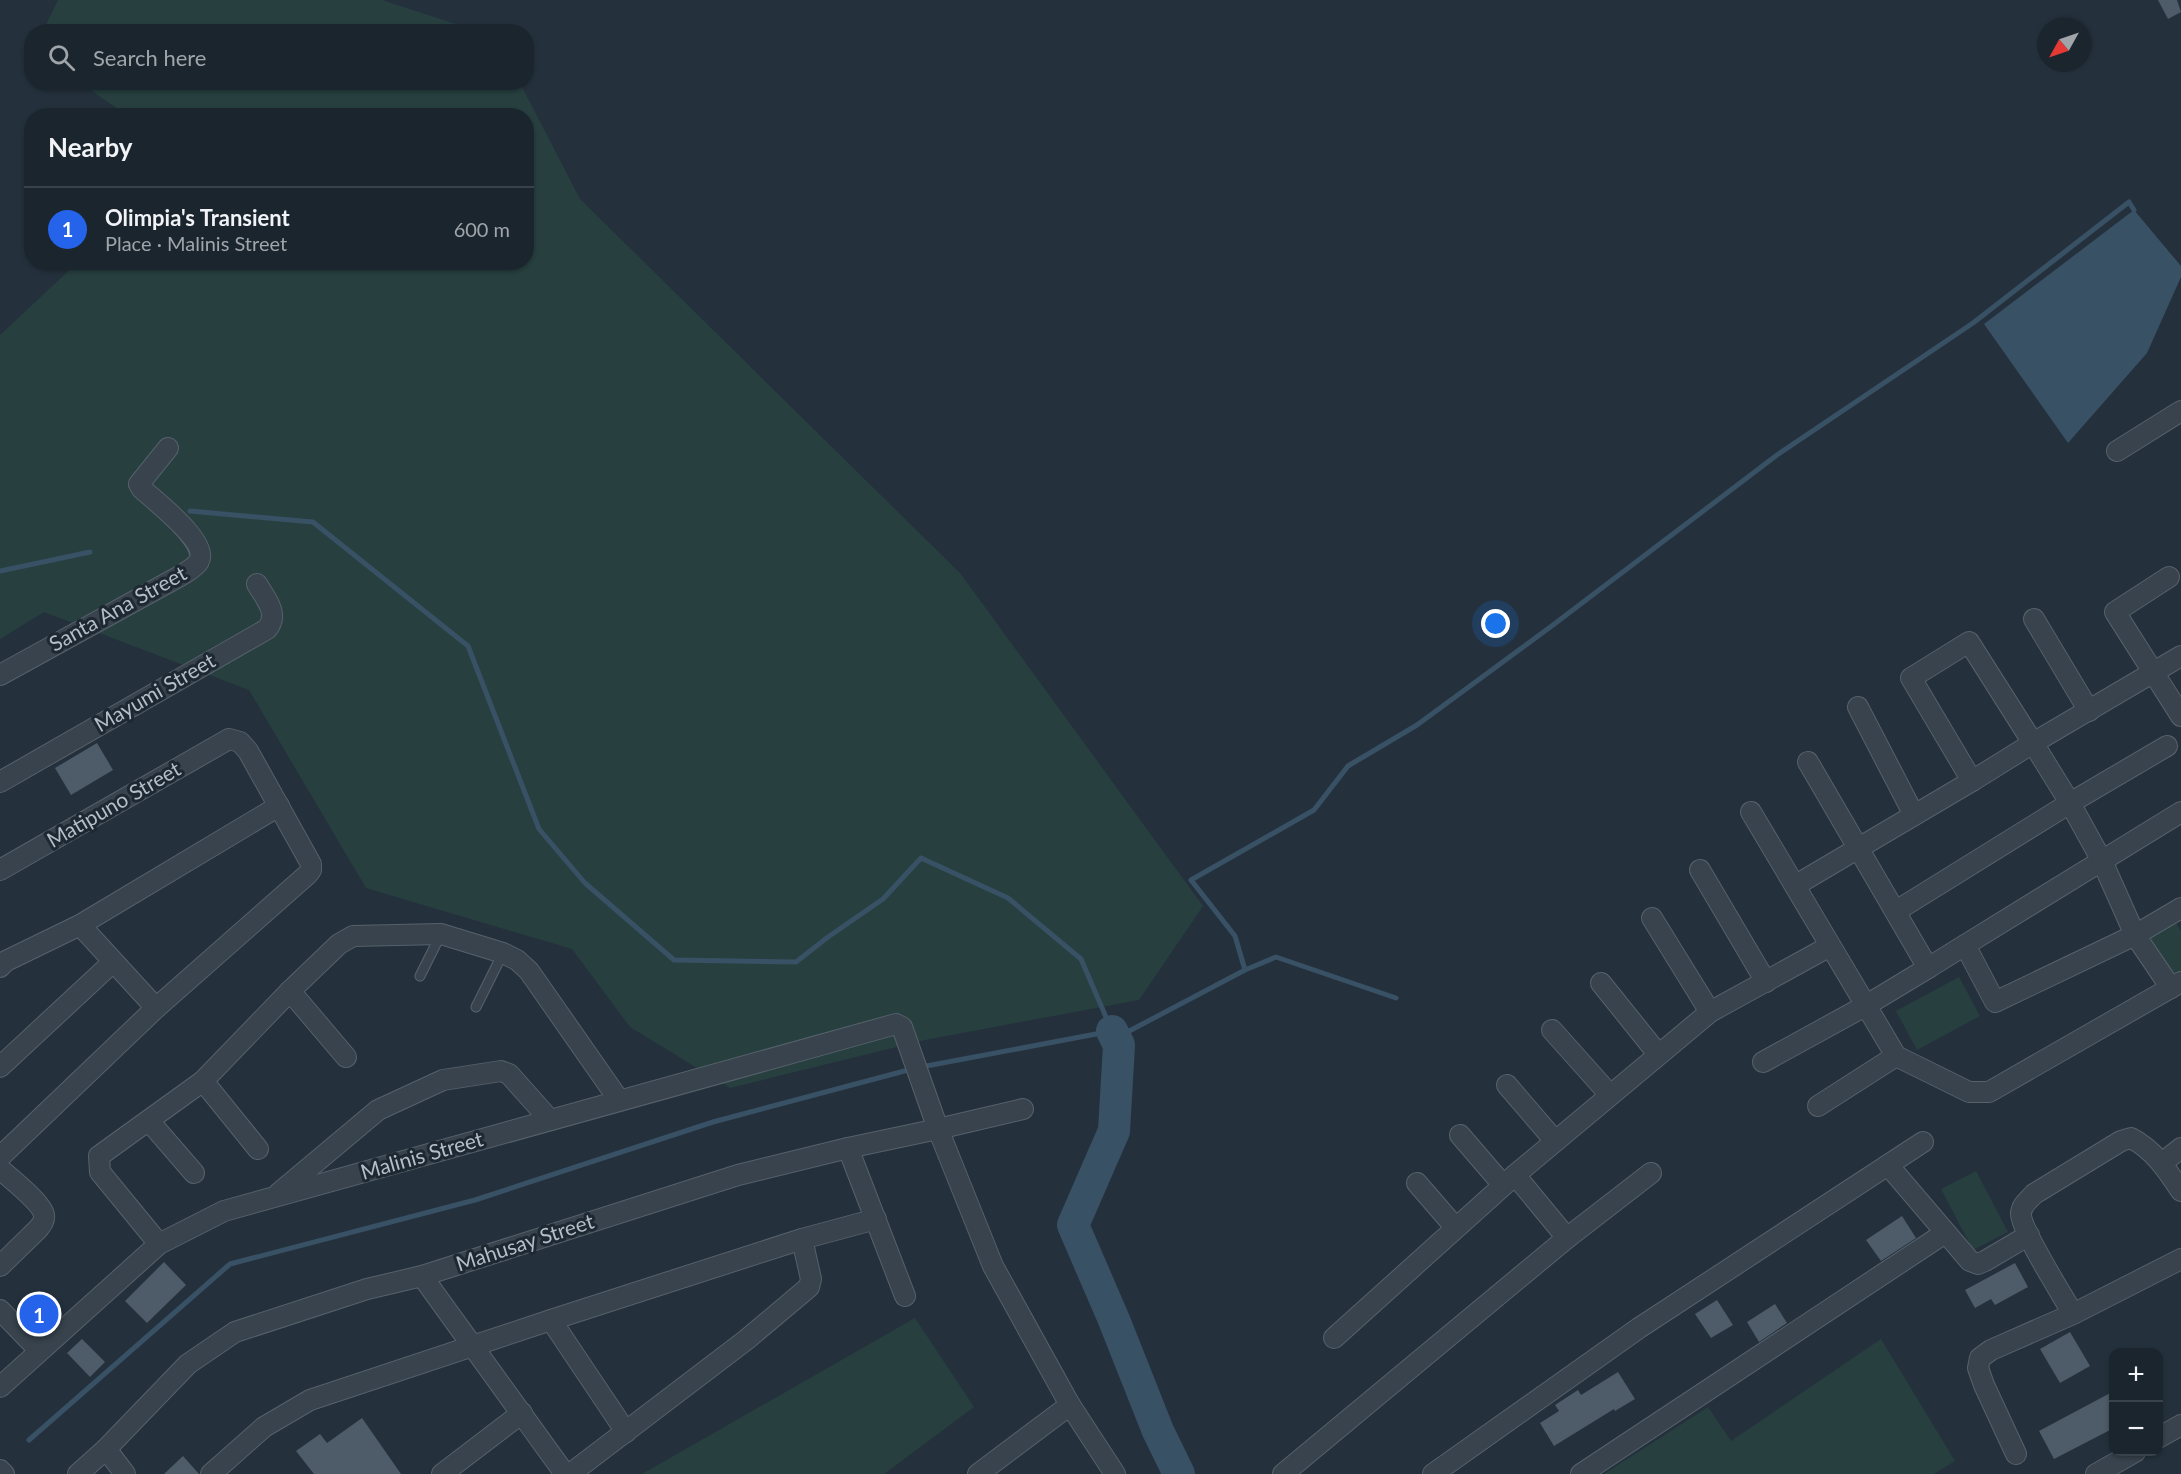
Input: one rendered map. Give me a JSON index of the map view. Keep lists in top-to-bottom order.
{
  "streets": {
    "street": [
      "Santa Ana Street",
      "Mayumi Street",
      "Matipuno Street",
      "Malinis Street",
      "Mahusay Street"
    ]
  },
  "crossings": [
    ["Malinis Street", "Mahusay Street"]
  ],
  "north": "bottom left",
  "page": {
    "search": "Search here",
    "heading": "Nearby",
    "list": [
      {
        "mark": "1",
        "name": "Olimpia's Transient",
        "note": "Place · Malinis Street",
        "value": "600 m"
      }
    ],
    "pins": "1",
    "map_buttons": ["+", "−"]
  }
}
